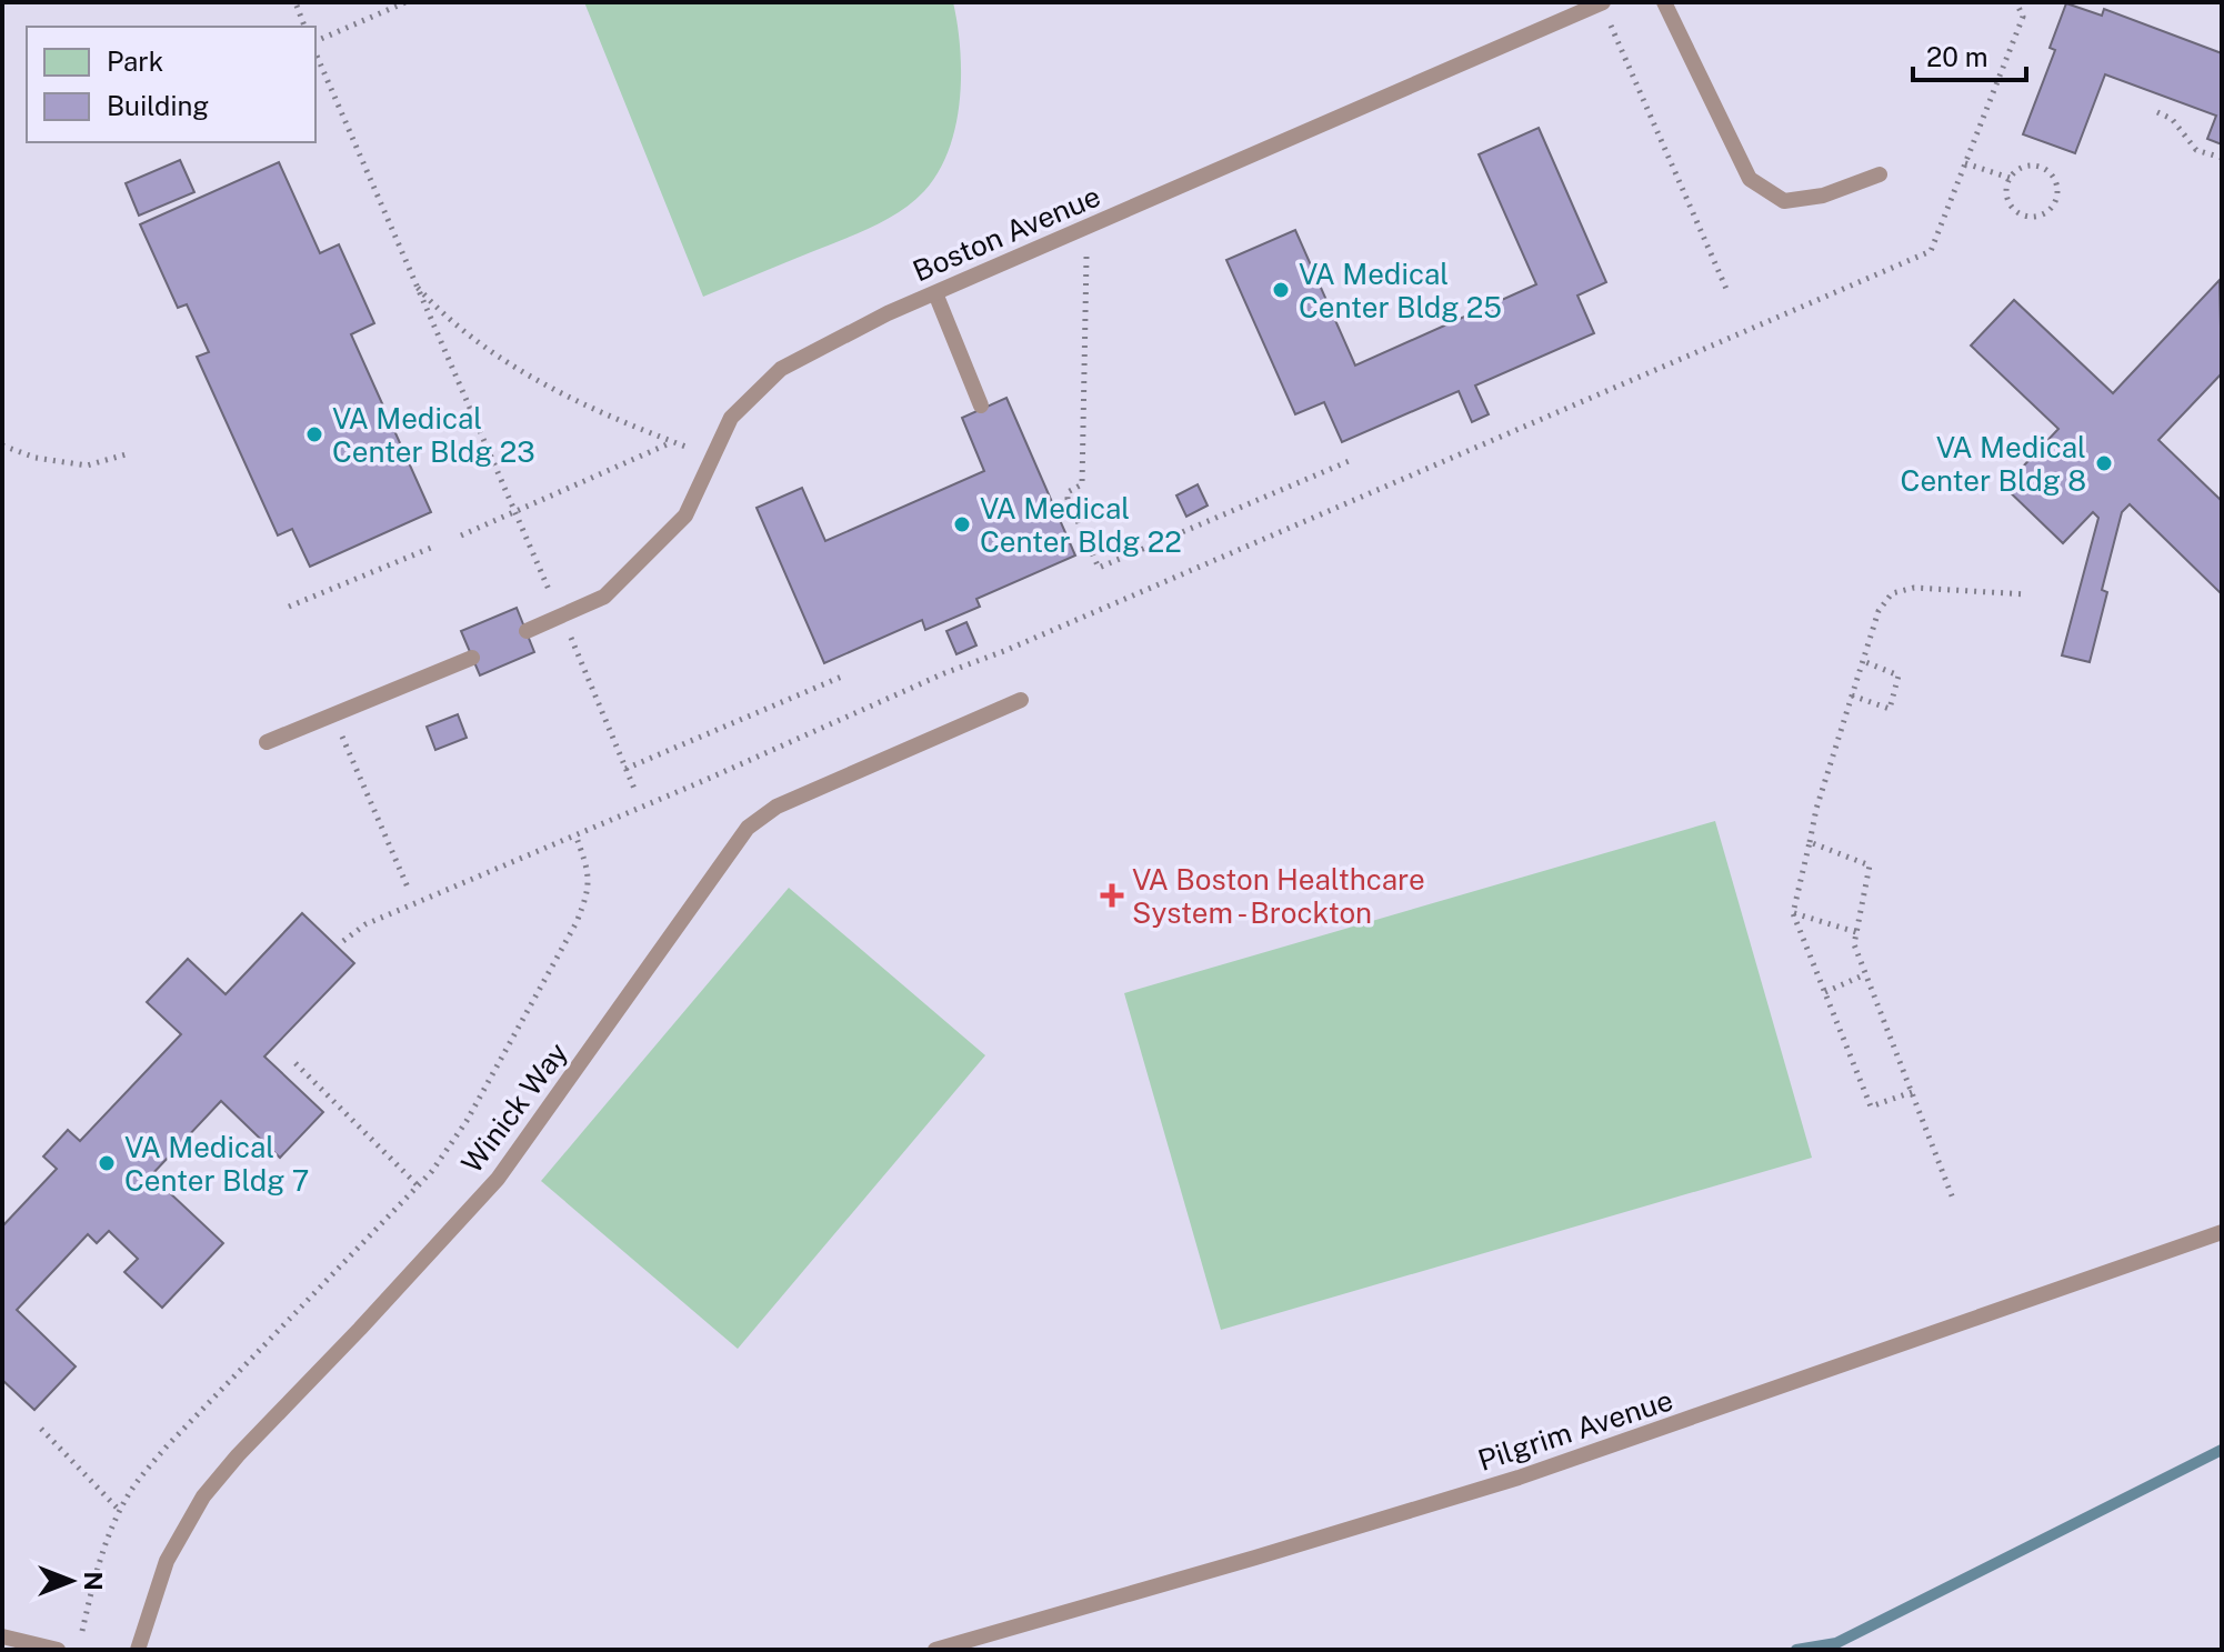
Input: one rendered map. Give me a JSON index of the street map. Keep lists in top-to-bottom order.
{
  "streets": {
    "lane": ["Boston Avenue", "Winick Way", "Pilgrim Avenue"]
  },
  "places": {
    "other": [
      "VA Medical Center Bldg 25",
      "VA Medical Center Bldg 23",
      "VA Medical Center Bldg 8",
      "VA Medical Center Bldg 22",
      "VA Medical Center Bldg 7"
    ],
    "health": ["VA Boston Healthcare System - Brockton"]
  },
  "legend": ["Park", "Building"],
  "scale_bar": "20 m",
  "north": "right"
}
